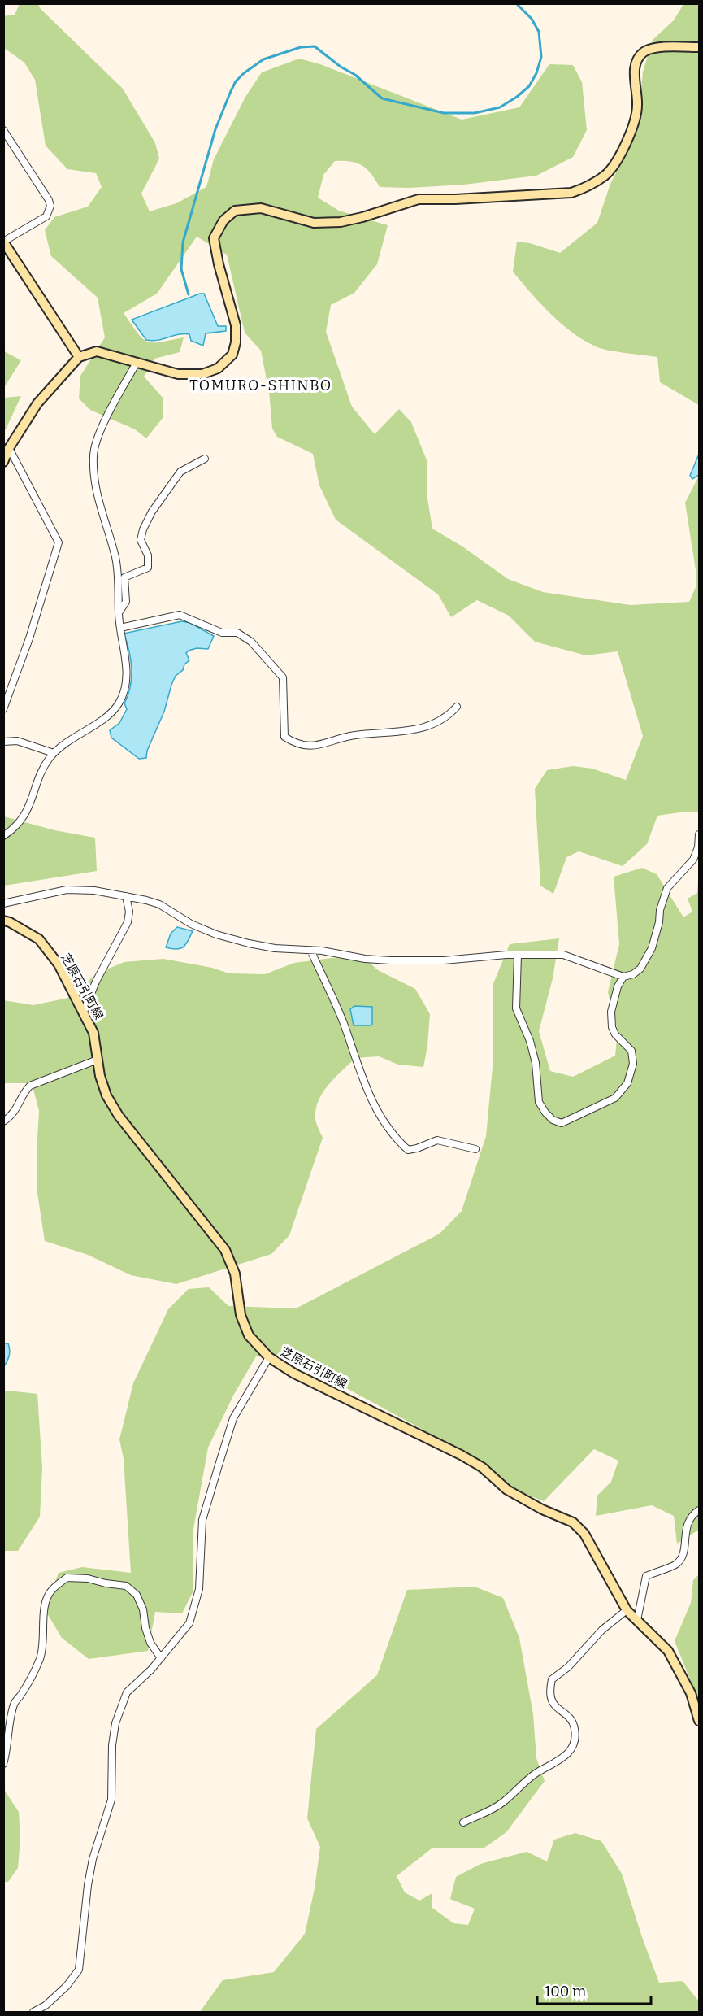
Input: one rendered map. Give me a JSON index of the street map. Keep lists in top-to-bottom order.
{
  "streets": {
    "street": ["芝原石引町線"]
  },
  "districts": ["TOMURO-SHINBO"],
  "scale_bar": "100 m"
}
